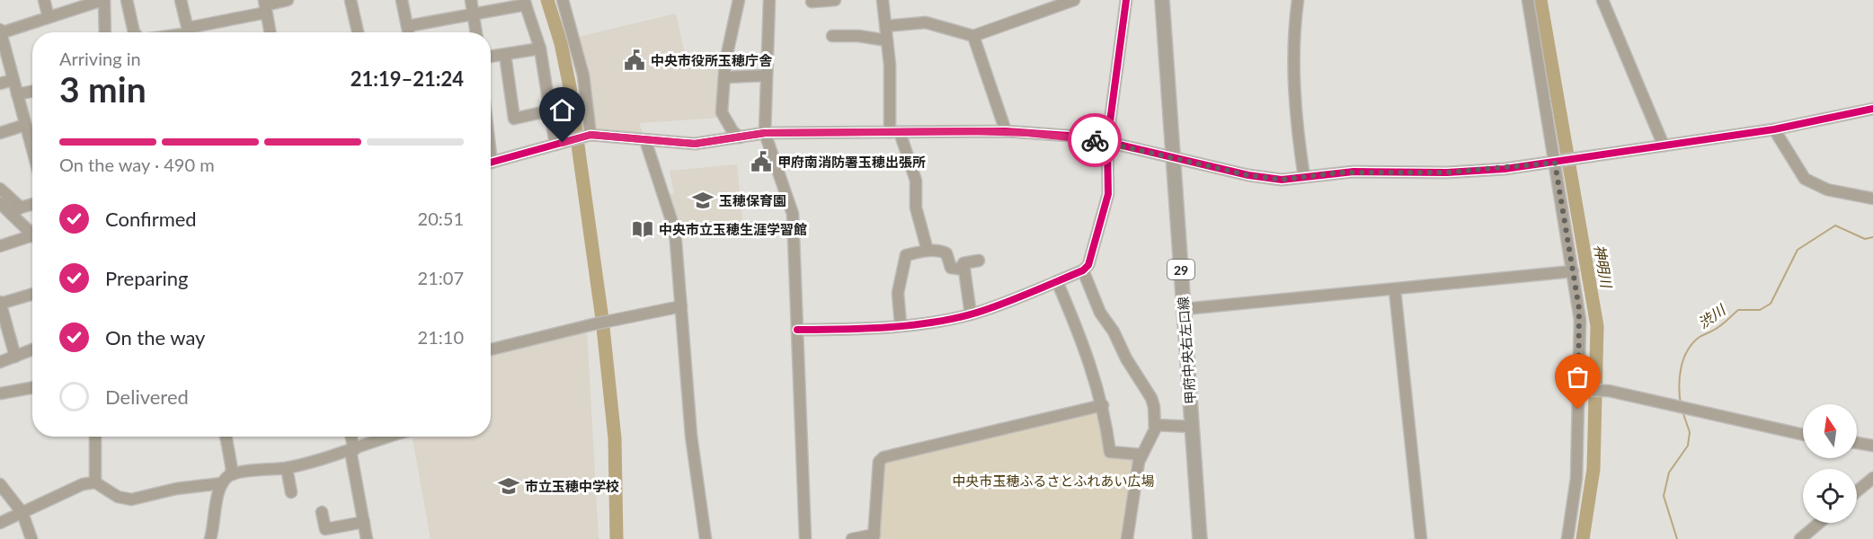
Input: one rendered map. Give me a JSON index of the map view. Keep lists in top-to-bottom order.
{
  "streets": {
    "main road": ["29", "甲府中央右左口線"]
  },
  "water": ["神明川", "渋川"],
  "parks": ["中央市玉穂ふるさとふれあい広場"],
  "places": {
    "public building": ["中央市役所玉穂庁舎", "甲府南消防署玉穂出張所"],
    "school or university": ["玉穂保育園", "市立玉穂中学校"],
    "library": ["中央市立玉穂生涯学習館"]
  },
  "north": "top",
  "page": {
    "heading": ["3 min", "Arriving in", "21:19–21:24"],
    "bar": "On the way · 490 m",
    "list": [
      ["Confirmed", "20:51"],
      ["Preparing", "21:07"],
      ["On the way", "21:10"],
      "Delivered"
    ]
  }
}
